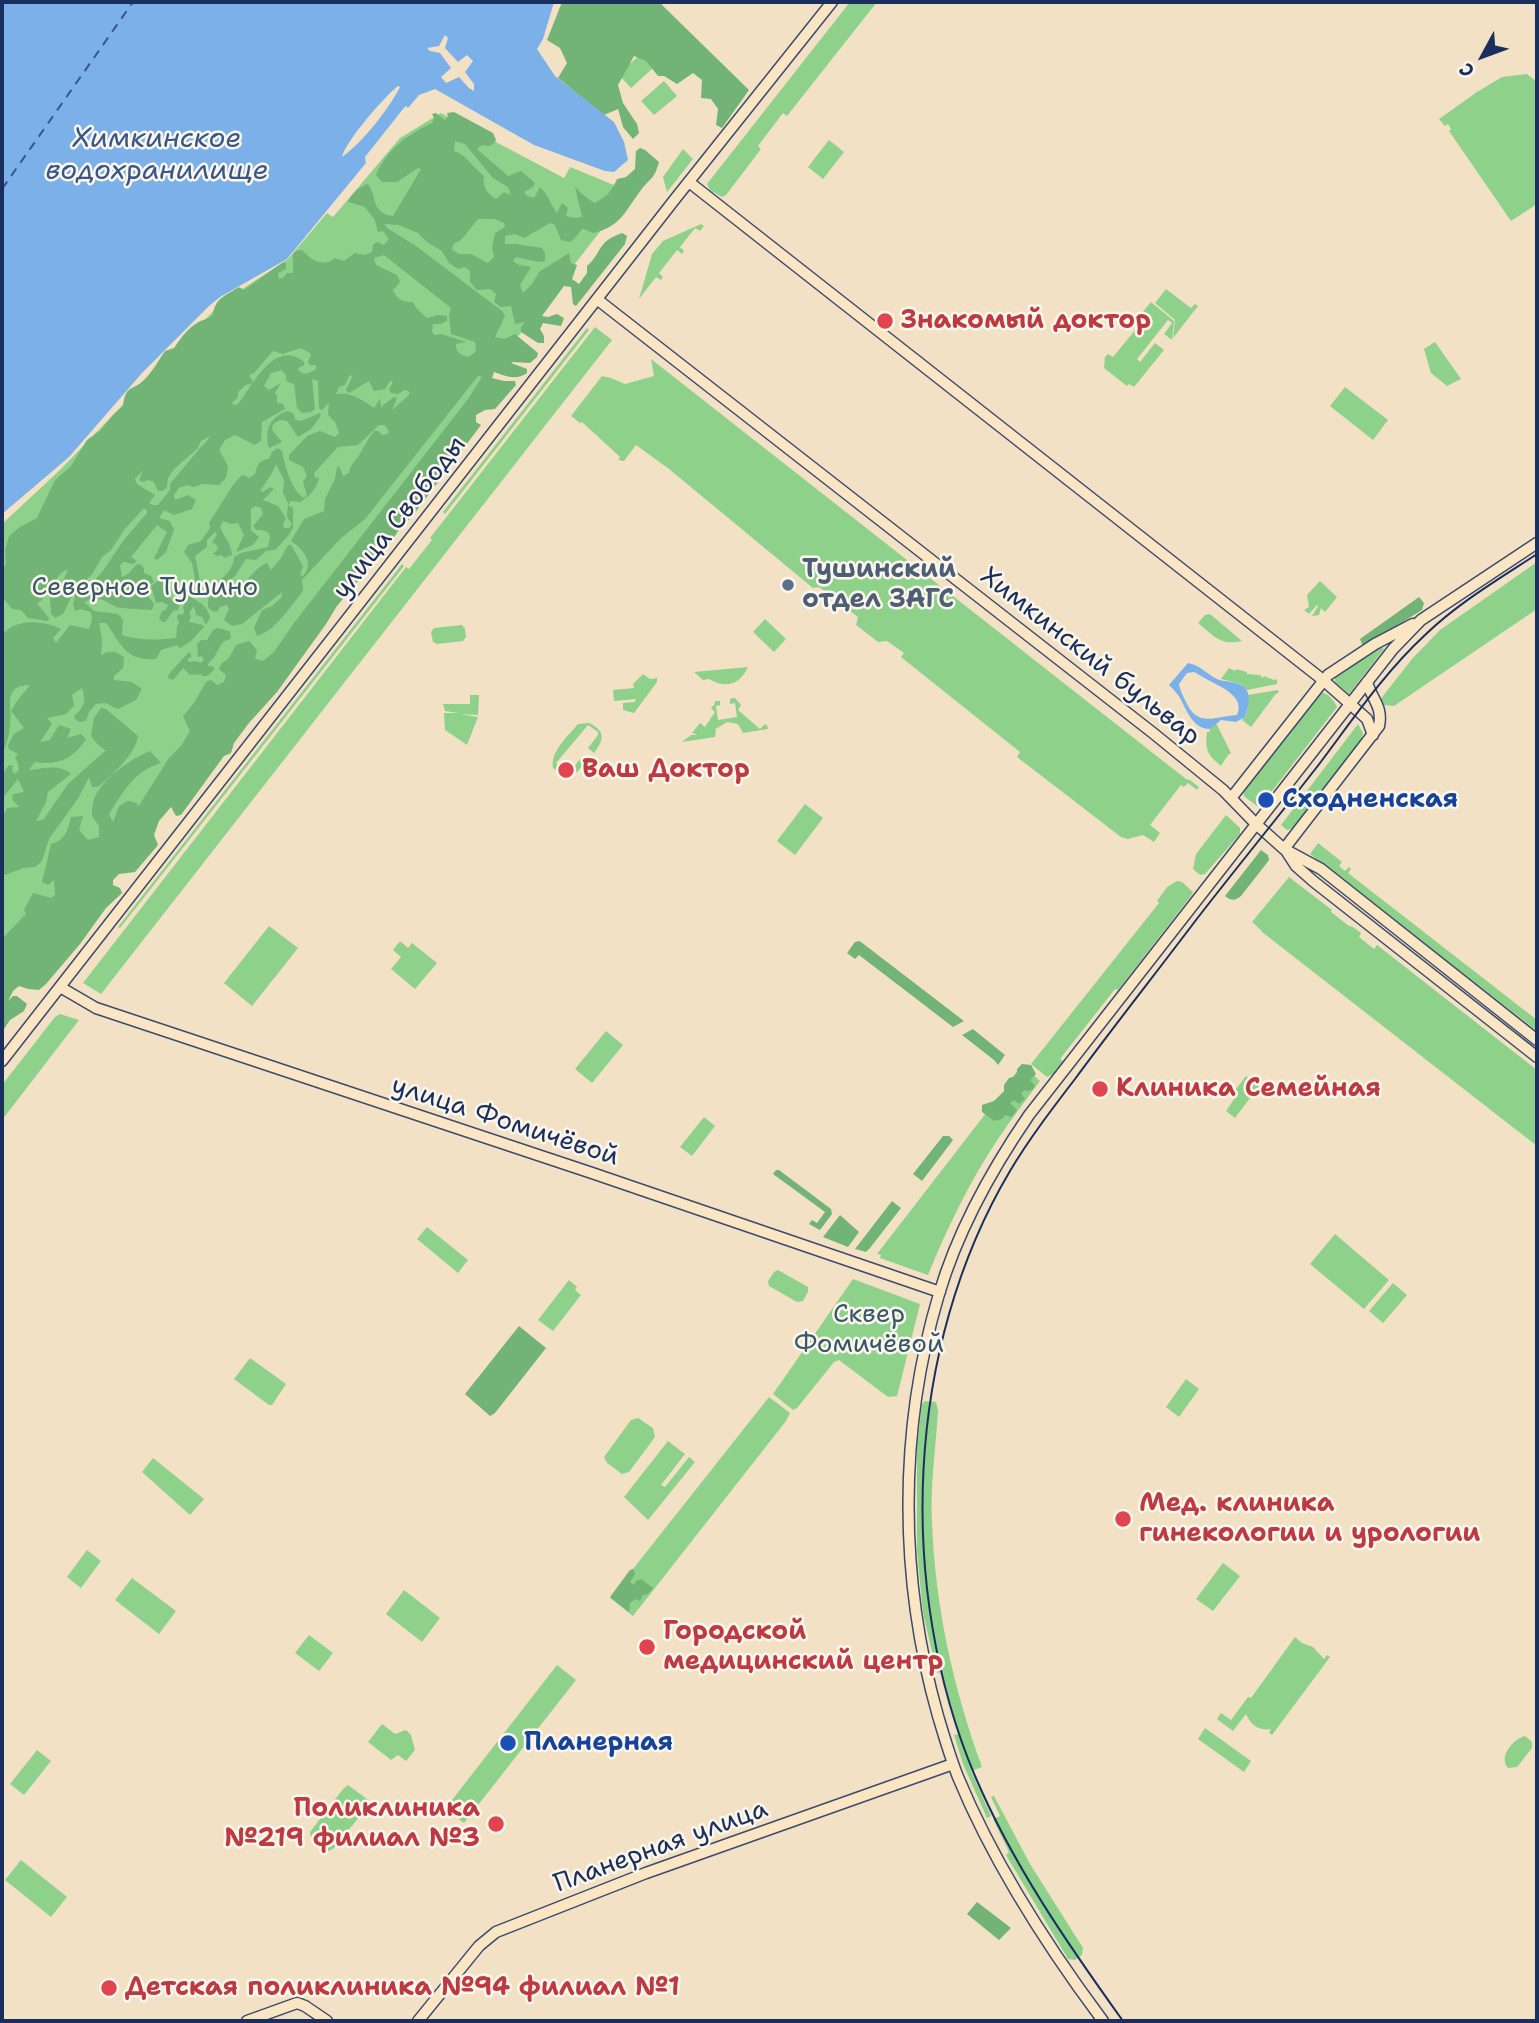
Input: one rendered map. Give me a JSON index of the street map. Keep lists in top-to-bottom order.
{
  "streets": {
    "main road": [
      "улица Свободы",
      "Химкинский бульвар",
      "улица Фомичёвой",
      "Планерная улица"
    ]
  },
  "crossings": [
    ["улица Свободы", "Химкинский бульвар"],
    ["улица Свободы", "улица Фомичёвой"]
  ],
  "water": ["Химкинское водохранилище"],
  "parks": ["Северное Тушино", "Сквер Фомичёвой"],
  "places": [
    "Знакомый доктор",
    "Тушинский отдел ЗАГС",
    "Ваш Доктор",
    "Сходненская",
    "Клиника Семейная",
    "Мед. клиника гинекологии и урологии",
    "Городской медицинский центр",
    "Планерная",
    "Поликлиника №219 филиал №3",
    "Детская поликлиника №94 филиал №1"
  ],
  "north": "bottom left"
}
